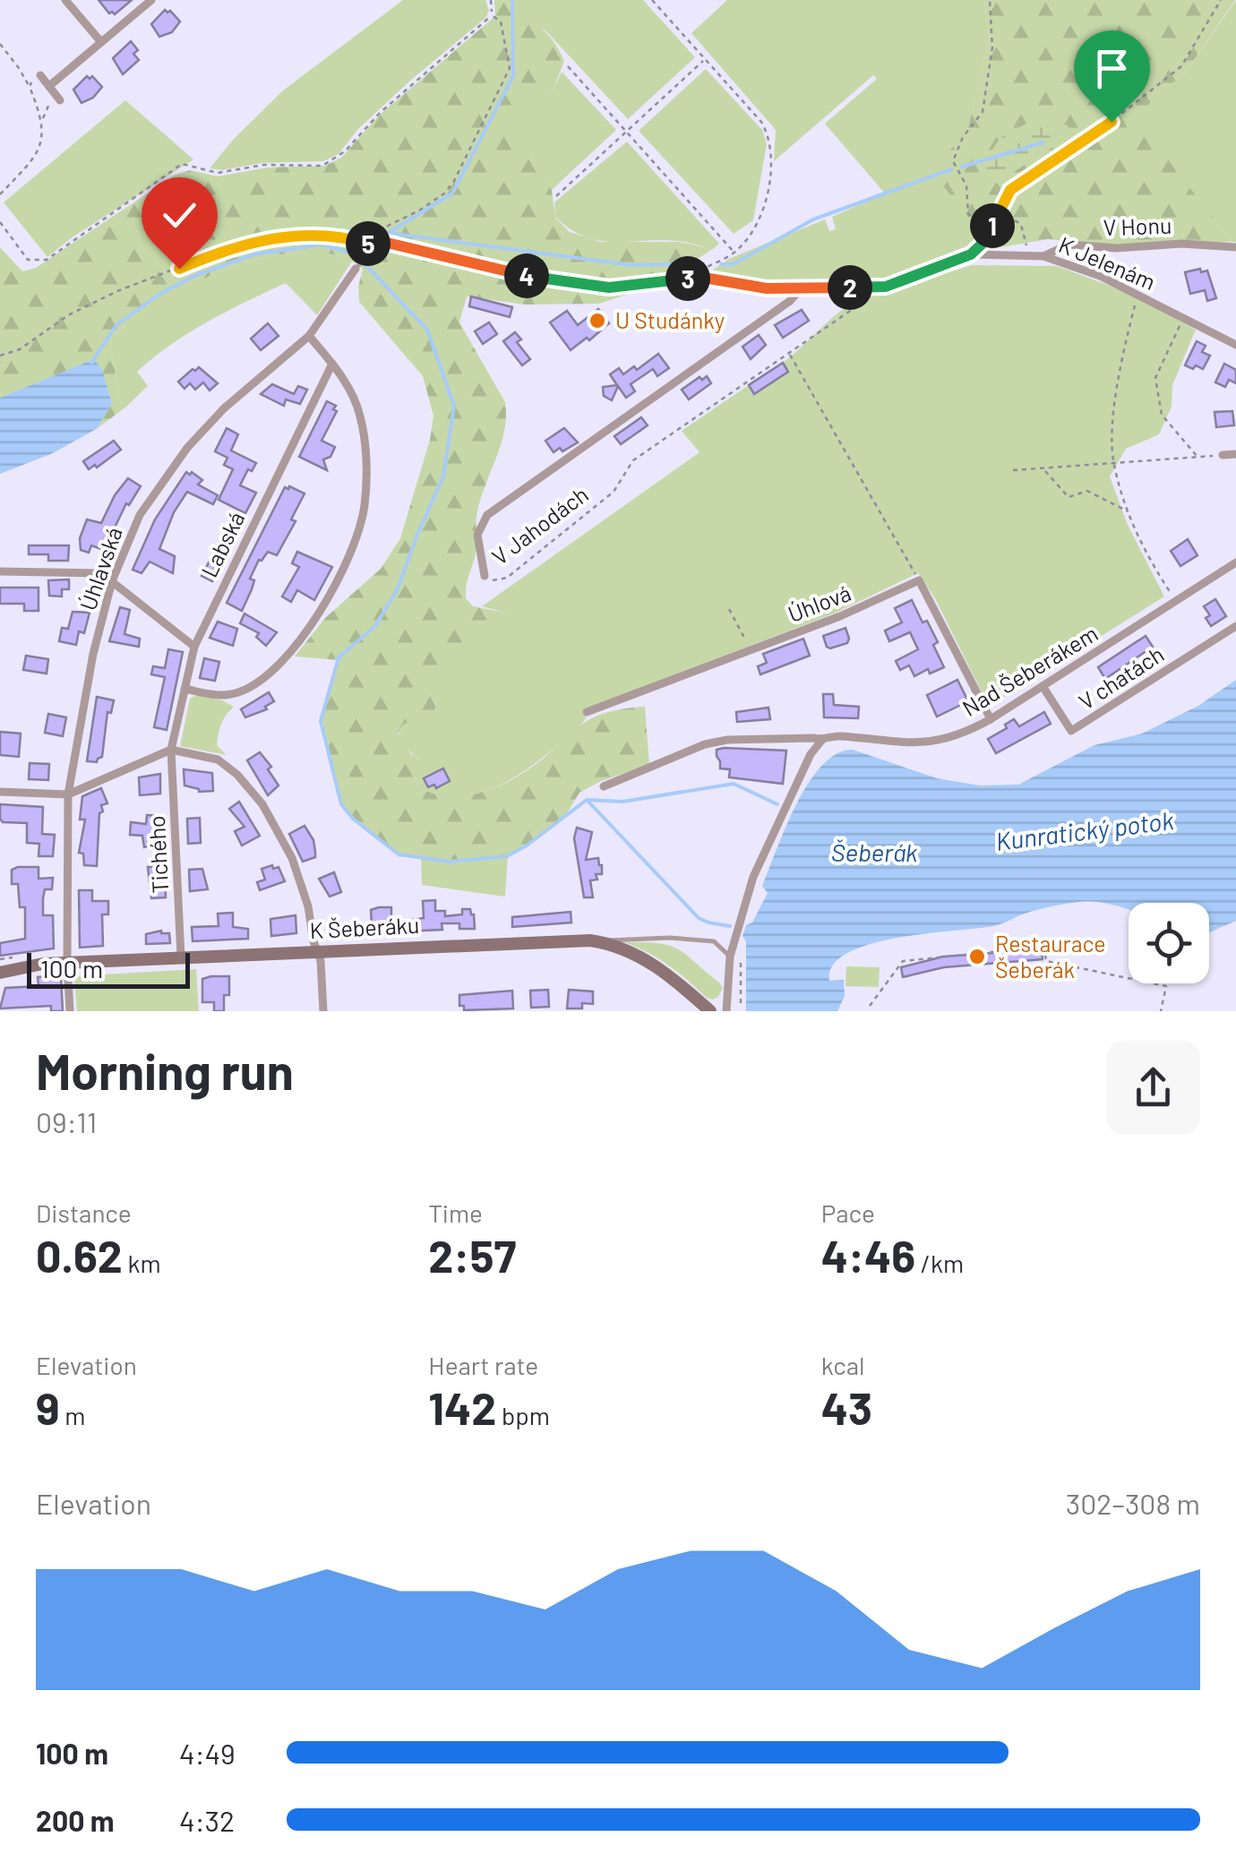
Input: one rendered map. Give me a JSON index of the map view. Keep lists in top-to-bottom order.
{
  "streets": {
    "street": [
      "V Honu",
      "K Jelenám",
      "V Jahodách",
      "Labská",
      "Úhlavská",
      "Úhlová",
      "Nad Šeberákem",
      "V chatách",
      "Tichého",
      "K Šeberáku"
    ]
  },
  "crossings": [
    ["V Honu", "K Jelenám"],
    ["K Jelenám", "V Jahodách"],
    ["Labská", "Tichého"],
    ["Úhlavská", "K Šeberáku"],
    ["Nad Šeberákem", "V chatách"],
    ["Tichého", "K Šeberáku"]
  ],
  "water": ["Kunratický potok", "Šeberák"],
  "places": ["U Studánky", "Restaurace Šeberák"],
  "scale_bar": "100 m",
  "page": {
    "pins": [
      "1",
      "5",
      "4",
      "3",
      "2"
    ],
    "scale": "100 m",
    "heading": ["Morning run", "09:11"],
    "stats": [
      ["Distance", "0.62 km"],
      ["Time", "2:57"],
      ["Pace", "4:46 /km"],
      ["Elevation", "9 m"],
      ["Heart rate", "142 bpm"],
      ["kcal", "43"]
    ],
    "chart": ["Elevation", "302–308 m"],
    "list": [
      {
        "name": "100 m",
        "note": "4:49"
      },
      {
        "name": "200 m",
        "note": "4:32"
      }
    ]
  }
}
